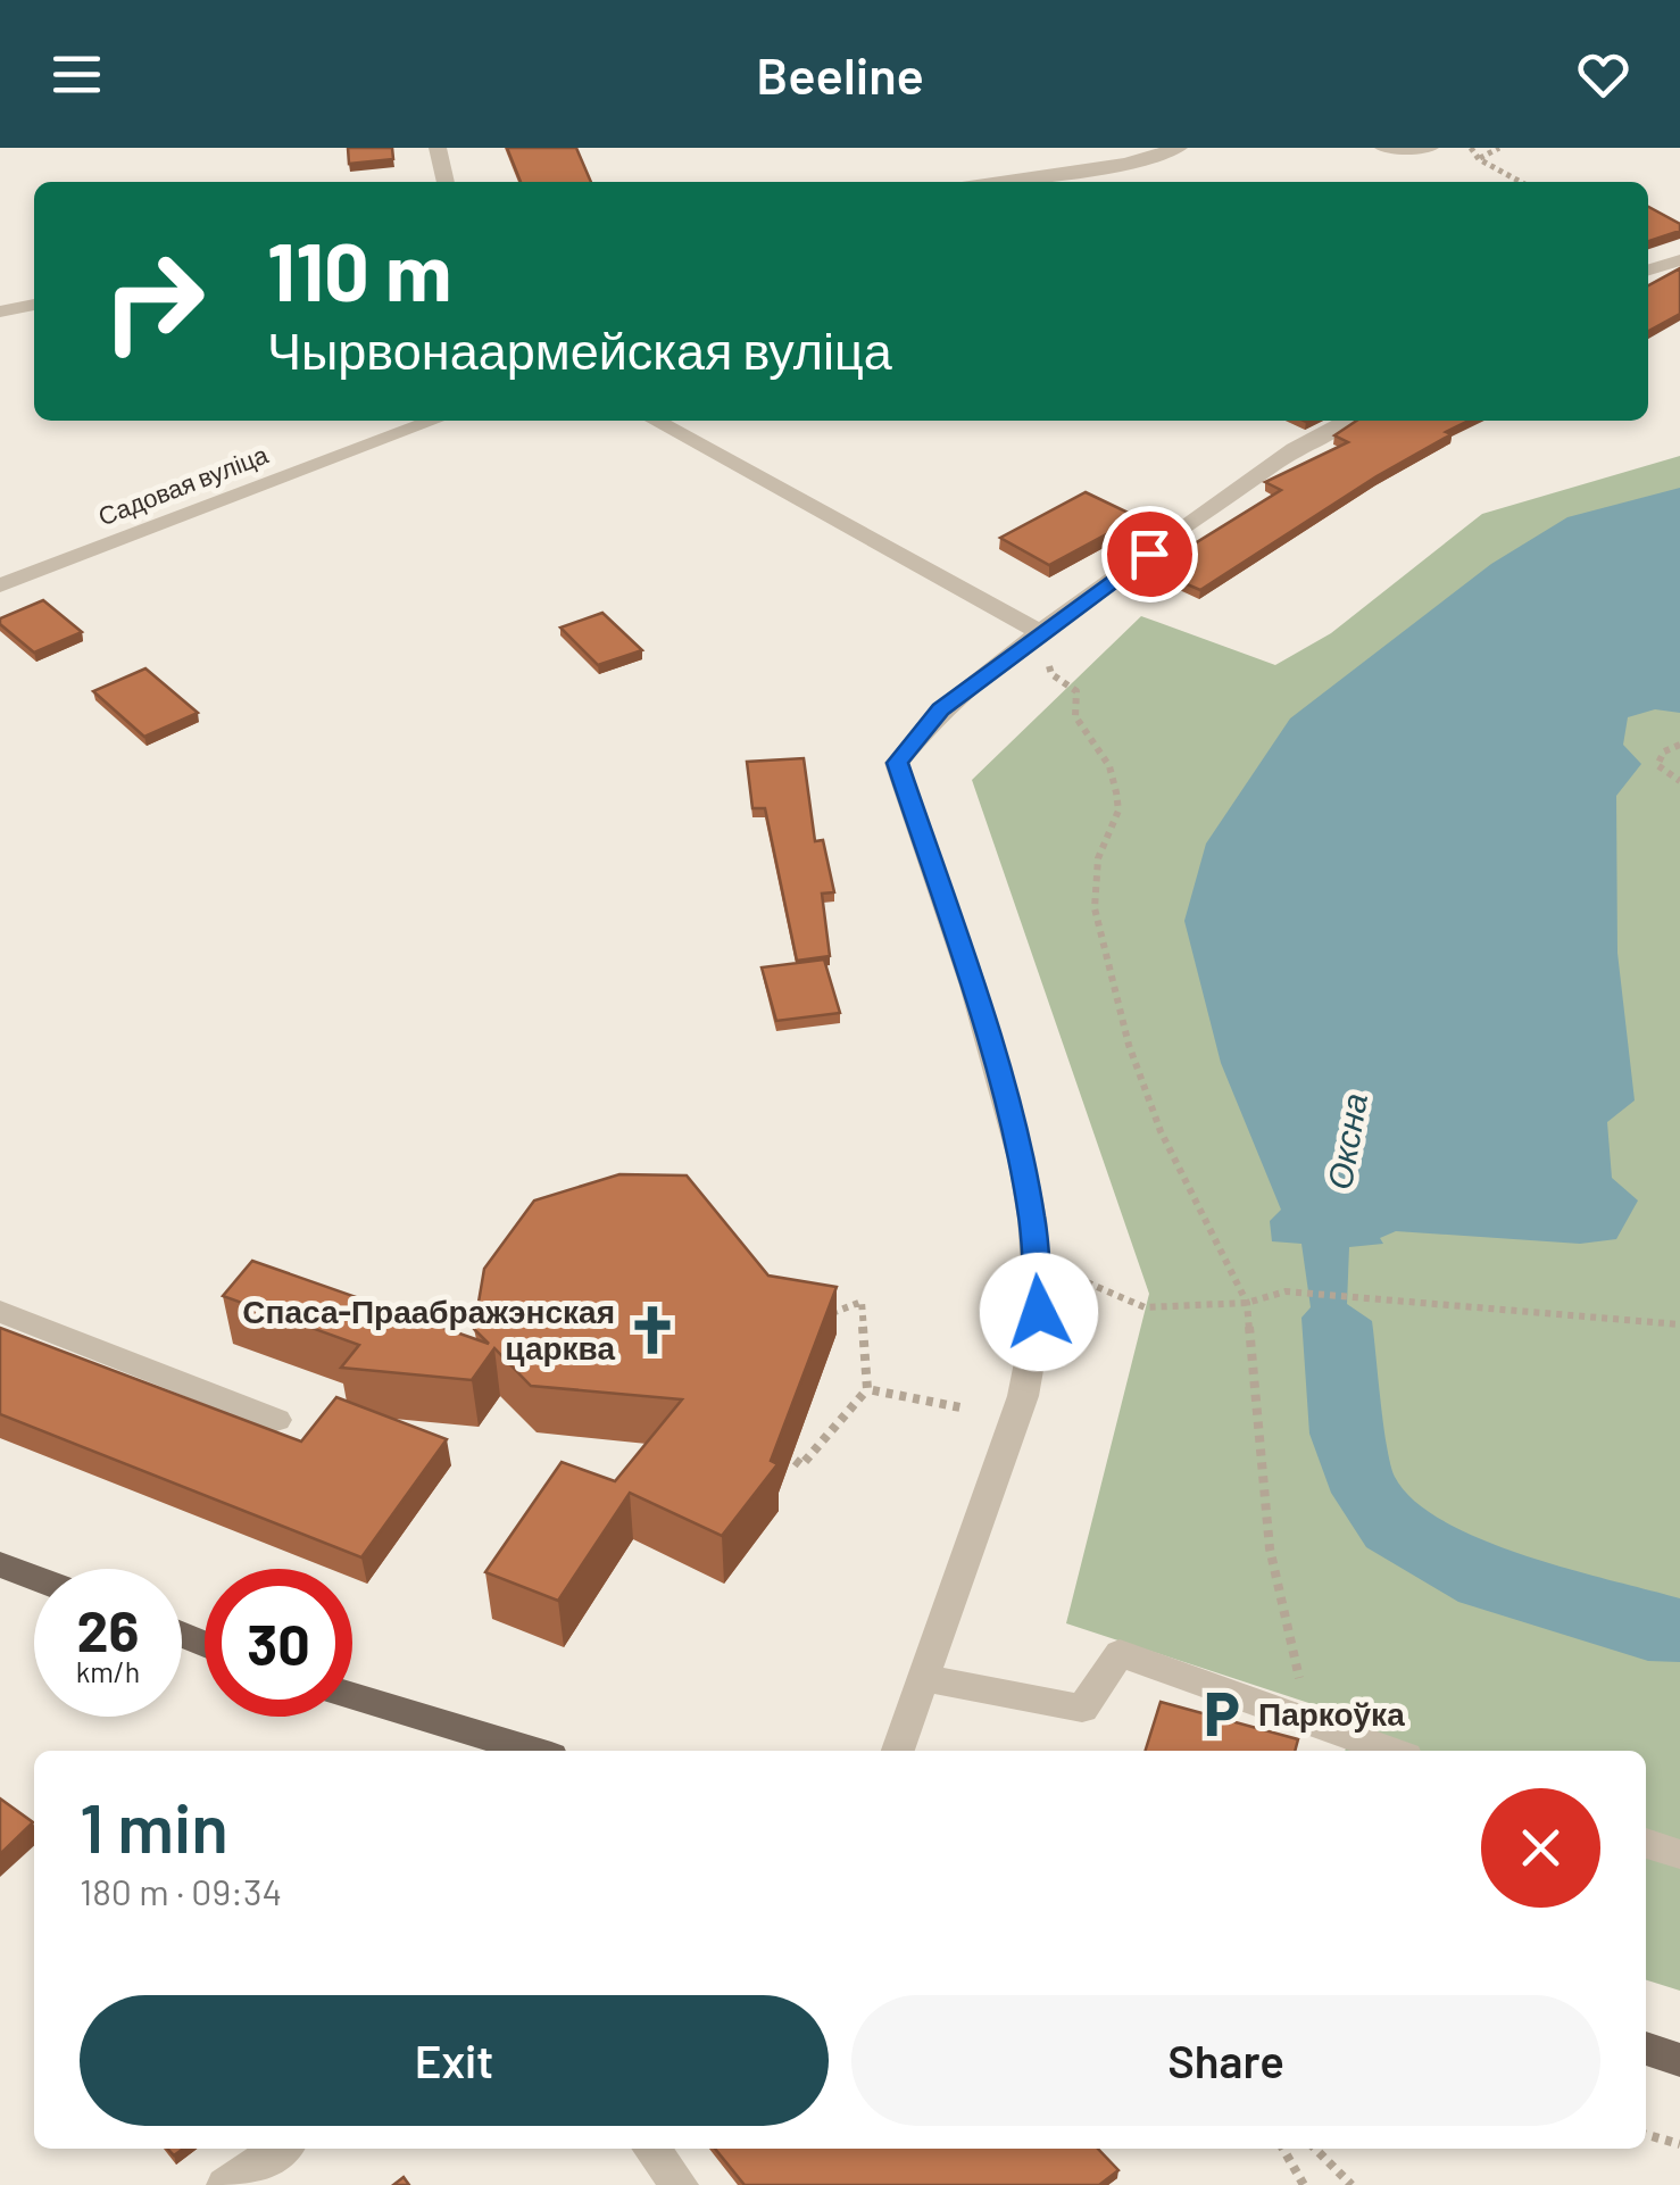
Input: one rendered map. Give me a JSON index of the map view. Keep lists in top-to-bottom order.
{
  "streets": {
    "street": ["Садовая вуліца"]
  },
  "water": ["Оксна"],
  "places": {
    "church": ["Спаса-Праабражэнская царква"],
    "parking": ["Паркоўка"]
  },
  "page": {
    "header": "Beeline",
    "turn": ["110 m", "Чырвонаармейская вуліца"],
    "speed": "26 km/h",
    "limit": "30",
    "heading": ["1 min", "180 m · 09:34"],
    "buttons": ["Exit", "Share"]
  }
}
